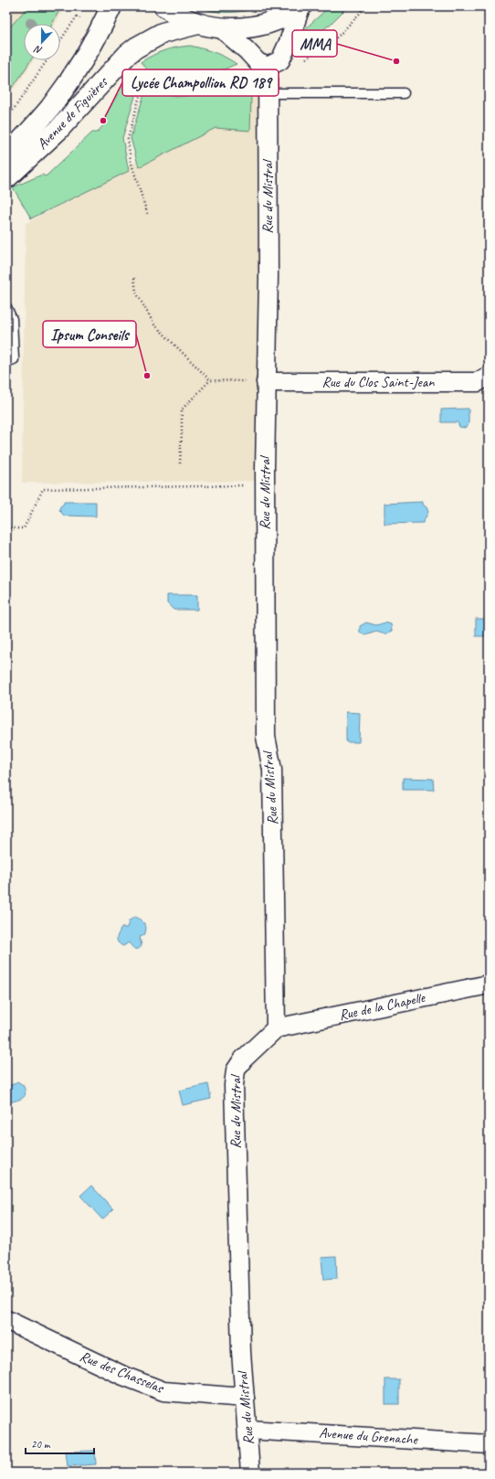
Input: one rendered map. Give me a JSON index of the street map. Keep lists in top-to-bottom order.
{
  "streets": {
    "main road": ["Avenue de Figuières"],
    "street": [
      "Rue du Mistral",
      "Rue du Clos Saint-Jean",
      "Rue de la Chapelle",
      "Rue des Chasselas",
      "Avenue du Grenache"
    ]
  },
  "crossings": [
    ["Rue du Mistral", "Rue du Clos Saint-Jean"],
    ["Rue du Mistral", "Rue de la Chapelle"],
    ["Rue du Mistral", "Rue des Chasselas"],
    ["Rue du Mistral", "Avenue du Grenache"]
  ],
  "places": ["MMA", "Lycée Champollion RD 189", "Ipsum Conseils"],
  "scale_bar": "20 m",
  "north": "bottom"
}
